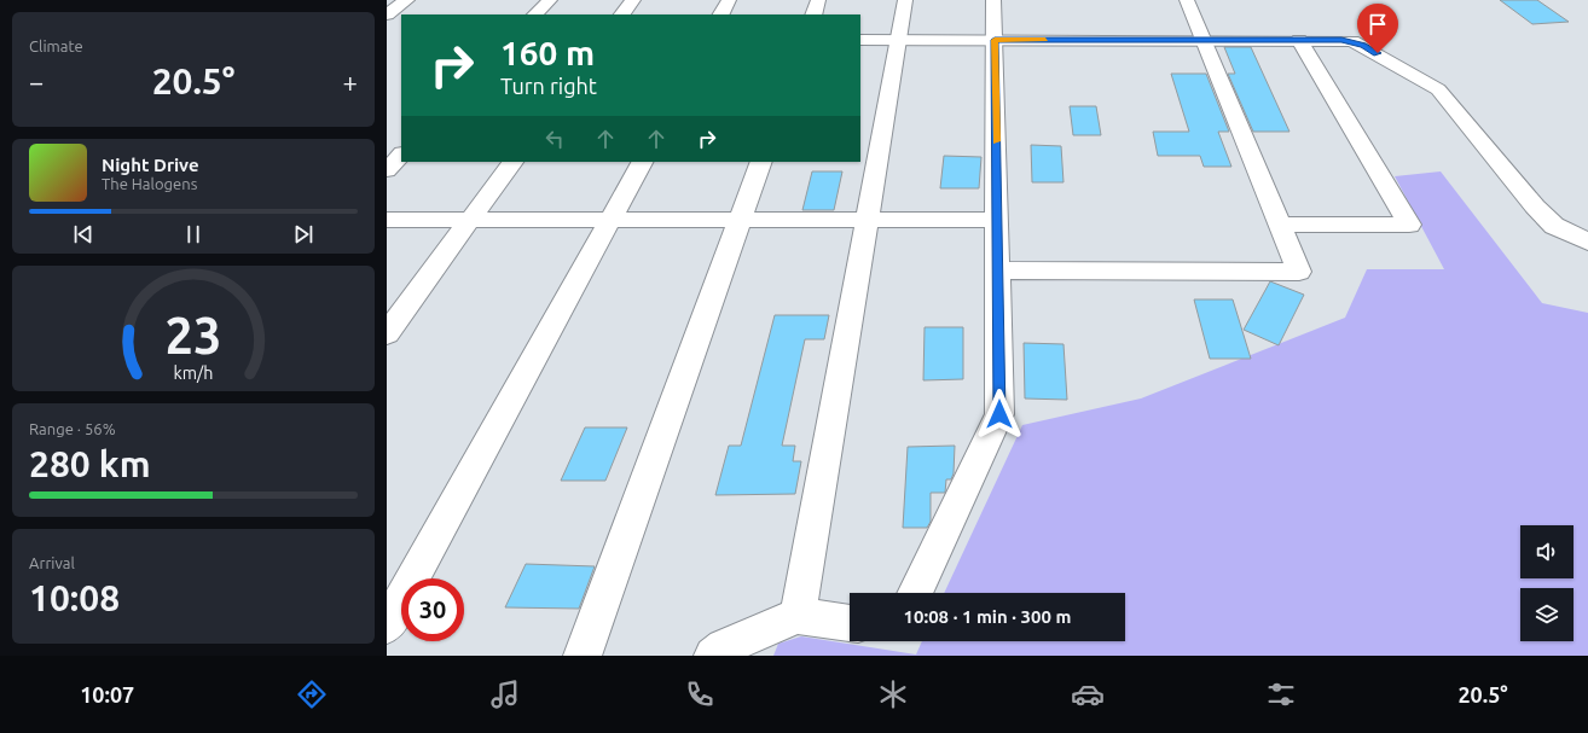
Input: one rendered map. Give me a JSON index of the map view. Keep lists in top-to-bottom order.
{
  "page": {
    "tile": [
      "Climate",
      ["Range · 56%", "280 km"],
      ["Arrival", "10:08"]
    ],
    "turn": ["160 m", "Turn right"],
    "heat": ["−", "20.5°", "+"],
    "song": ["Night Drive", "The Halogens"],
    "limit": "30",
    "trip": "10:08 · 1 min · 300 m",
    "tabs": ["10:07", "20.5°"],
    "gauge": ["23", "km/h"]
  }
}
